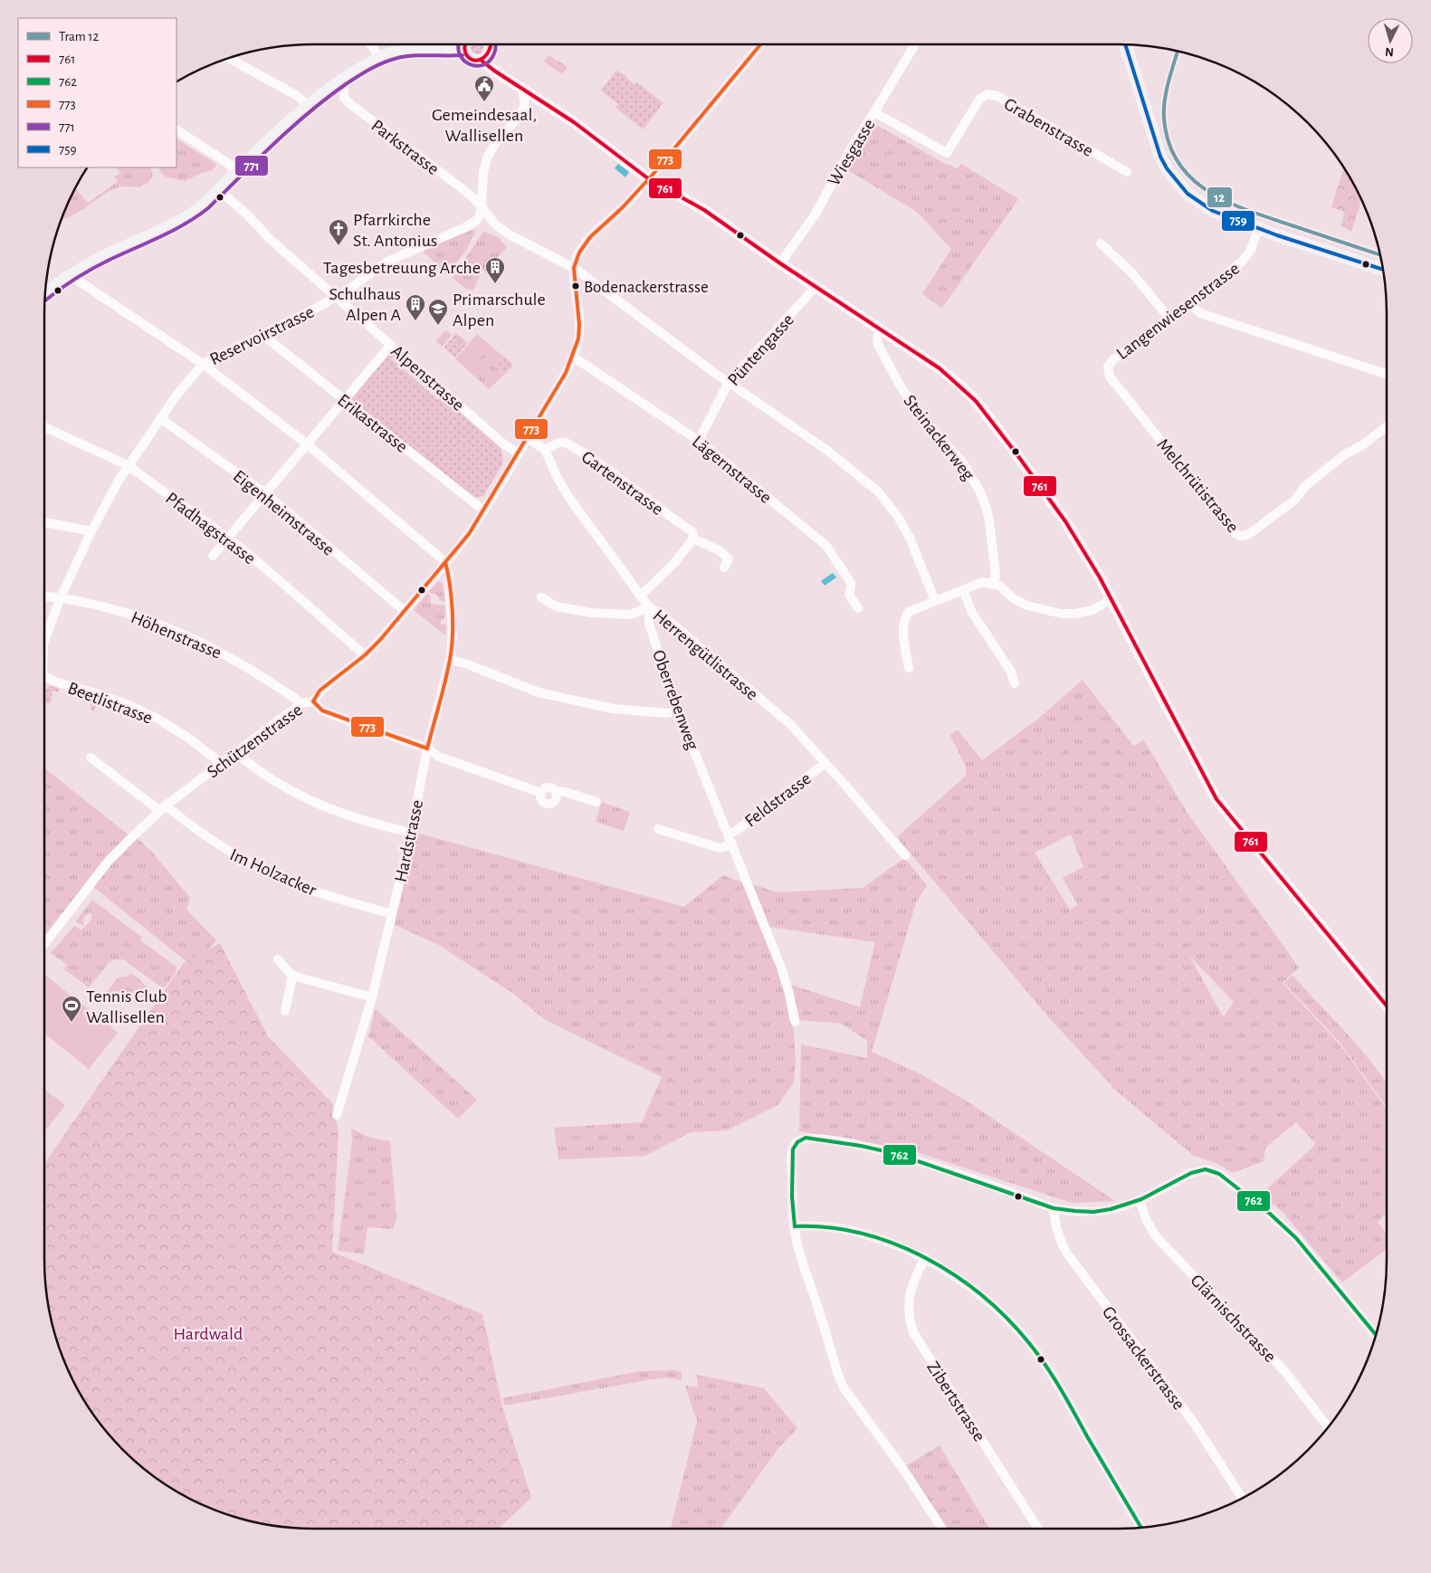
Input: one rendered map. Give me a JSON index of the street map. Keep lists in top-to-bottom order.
{
  "streets": {
    "street": [
      "Grabenstrasse",
      "Parkstrasse",
      "Wiesgasse",
      "Langenwiesenstrasse",
      "Reservoirstrasse",
      "Püntengasse",
      "Alpenstrasse",
      "Erikastrasse",
      "Steinackerweg",
      "Lägernstrasse",
      "Gartenstrasse",
      "Melchrütistrasse",
      "Eigenheimstrasse",
      "Pfadhagstrasse",
      "Höhenstrasse",
      "Herrengütlistrasse",
      "Oberrebenweg",
      "Beetlistrasse",
      "Schützenstrasse",
      "Feldstrasse",
      "Hardstrasse",
      "Im Holzacker",
      "Glärnischstrasse",
      "Grossackerstrasse",
      "Zibertstrasse"
    ]
  },
  "crossings": [
    ["Grabenstrasse", "Wiesgasse"],
    ["Parkstrasse", "Reservoirstrasse"],
    ["Parkstrasse", "Schützenstrasse"],
    ["Langenwiesenstrasse", "Melchrütistrasse"],
    ["Reservoirstrasse", "Alpenstrasse"],
    ["Reservoirstrasse", "Erikastrasse"],
    ["Reservoirstrasse", "Eigenheimstrasse"],
    ["Reservoirstrasse", "Pfadhagstrasse"],
    ["Reservoirstrasse", "Höhenstrasse"],
    ["Reservoirstrasse", "Beetlistrasse"],
    ["Püntengasse", "Lägernstrasse"],
    ["Alpenstrasse", "Schützenstrasse"],
    ["Erikastrasse", "Schützenstrasse"],
    ["Lägernstrasse", "Schützenstrasse"],
    ["Gartenstrasse", "Herrengütlistrasse"],
    ["Eigenheimstrasse", "Schützenstrasse"],
    ["Pfadhagstrasse", "Schützenstrasse"],
    ["Höhenstrasse", "Beetlistrasse"],
    ["Höhenstrasse", "Schützenstrasse"],
    ["Herrengütlistrasse", "Oberrebenweg"],
    ["Herrengütlistrasse", "Feldstrasse"],
    ["Oberrebenweg", "Feldstrasse"],
    ["Beetlistrasse", "Schützenstrasse"],
    ["Schützenstrasse", "Hardstrasse"],
    ["Schützenstrasse", "Im Holzacker"],
    ["Hardstrasse", "Im Holzacker"]
  ],
  "parks": ["Hardwald"],
  "places": {
    "public building": ["Gemeindesaal, Wallisellen"],
    "church": ["Pfarrkirche St. Antonius"],
    "building": ["Tagesbetreuung Arche", "Schulhaus Alpen A"],
    "other": ["Bodenackerstrasse"],
    "school or university": ["Primarschule Alpen"],
    "sports": ["Tennis Club Wallisellen"]
  },
  "lines": [
    "transit line 761",
    "transit line 773",
    "transit line 771",
    "transit line 759",
    "tram line 12",
    "transit line 762"
  ],
  "legend": [
    "Tram 12",
    "761",
    "762",
    "773",
    "771",
    "759"
  ],
  "north": "bottom"
}
